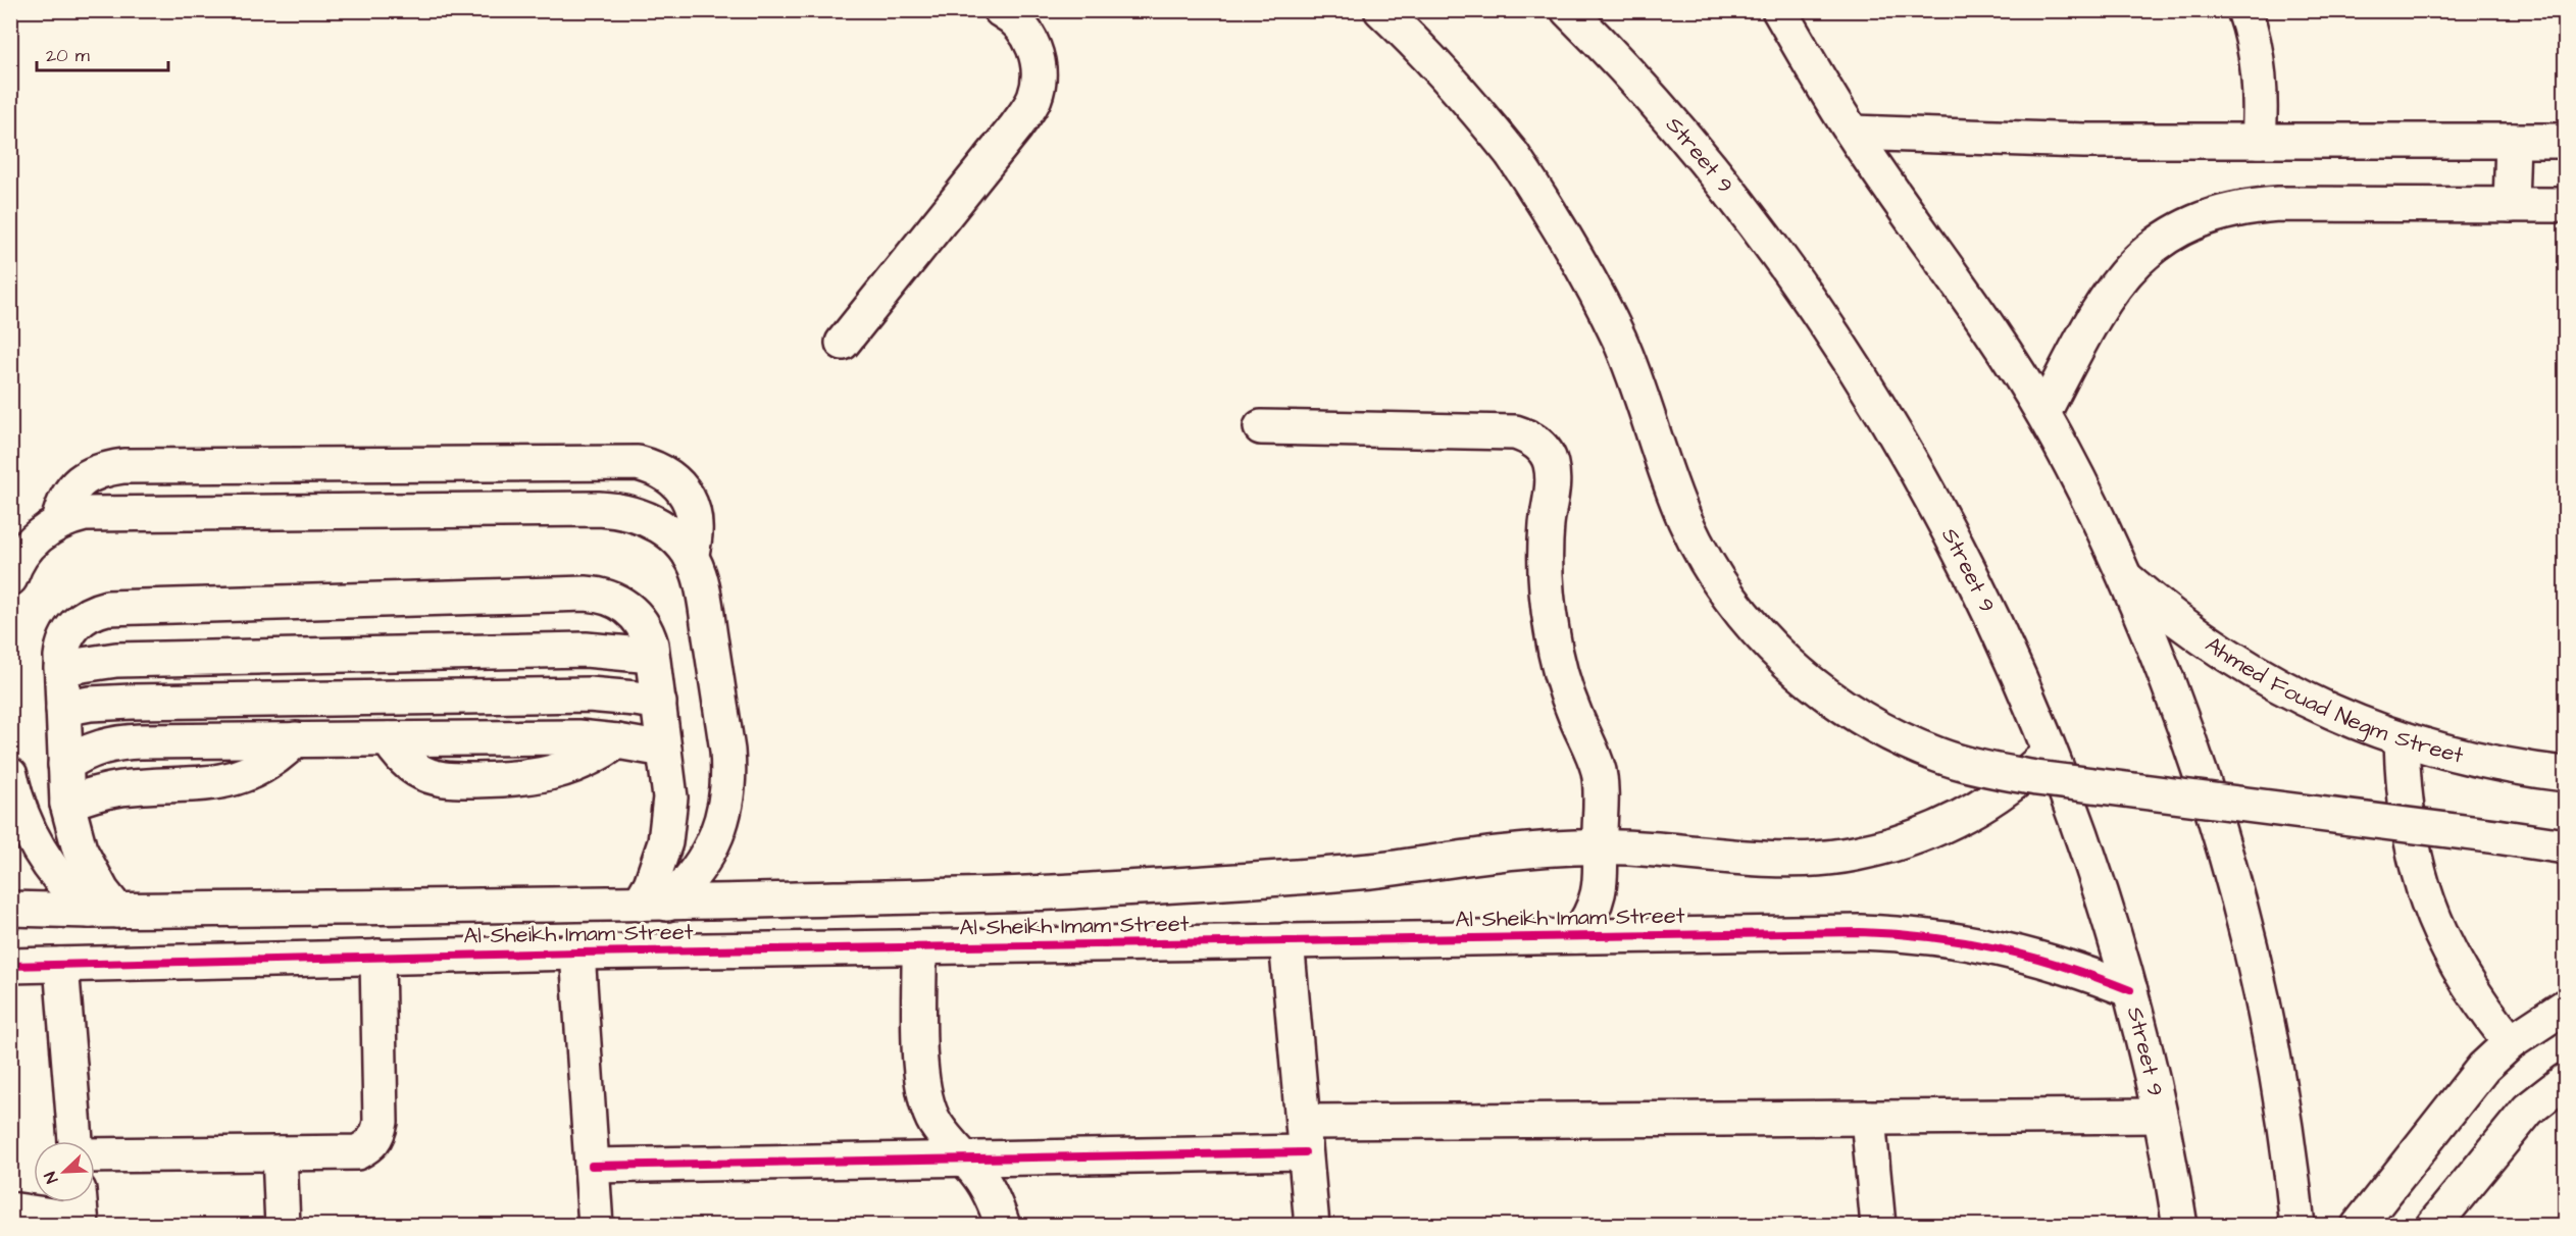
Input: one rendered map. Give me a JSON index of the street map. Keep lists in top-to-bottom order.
{
  "streets": {
    "street": ["Street 9", "Ahmed Fouad Negm Street", "Al Sheikh Imam Street"]
  },
  "crossings": [
    ["Street 9", "Al Sheikh Imam Street"]
  ],
  "scale_bar": "20 m",
  "north": "bottom left"
}
